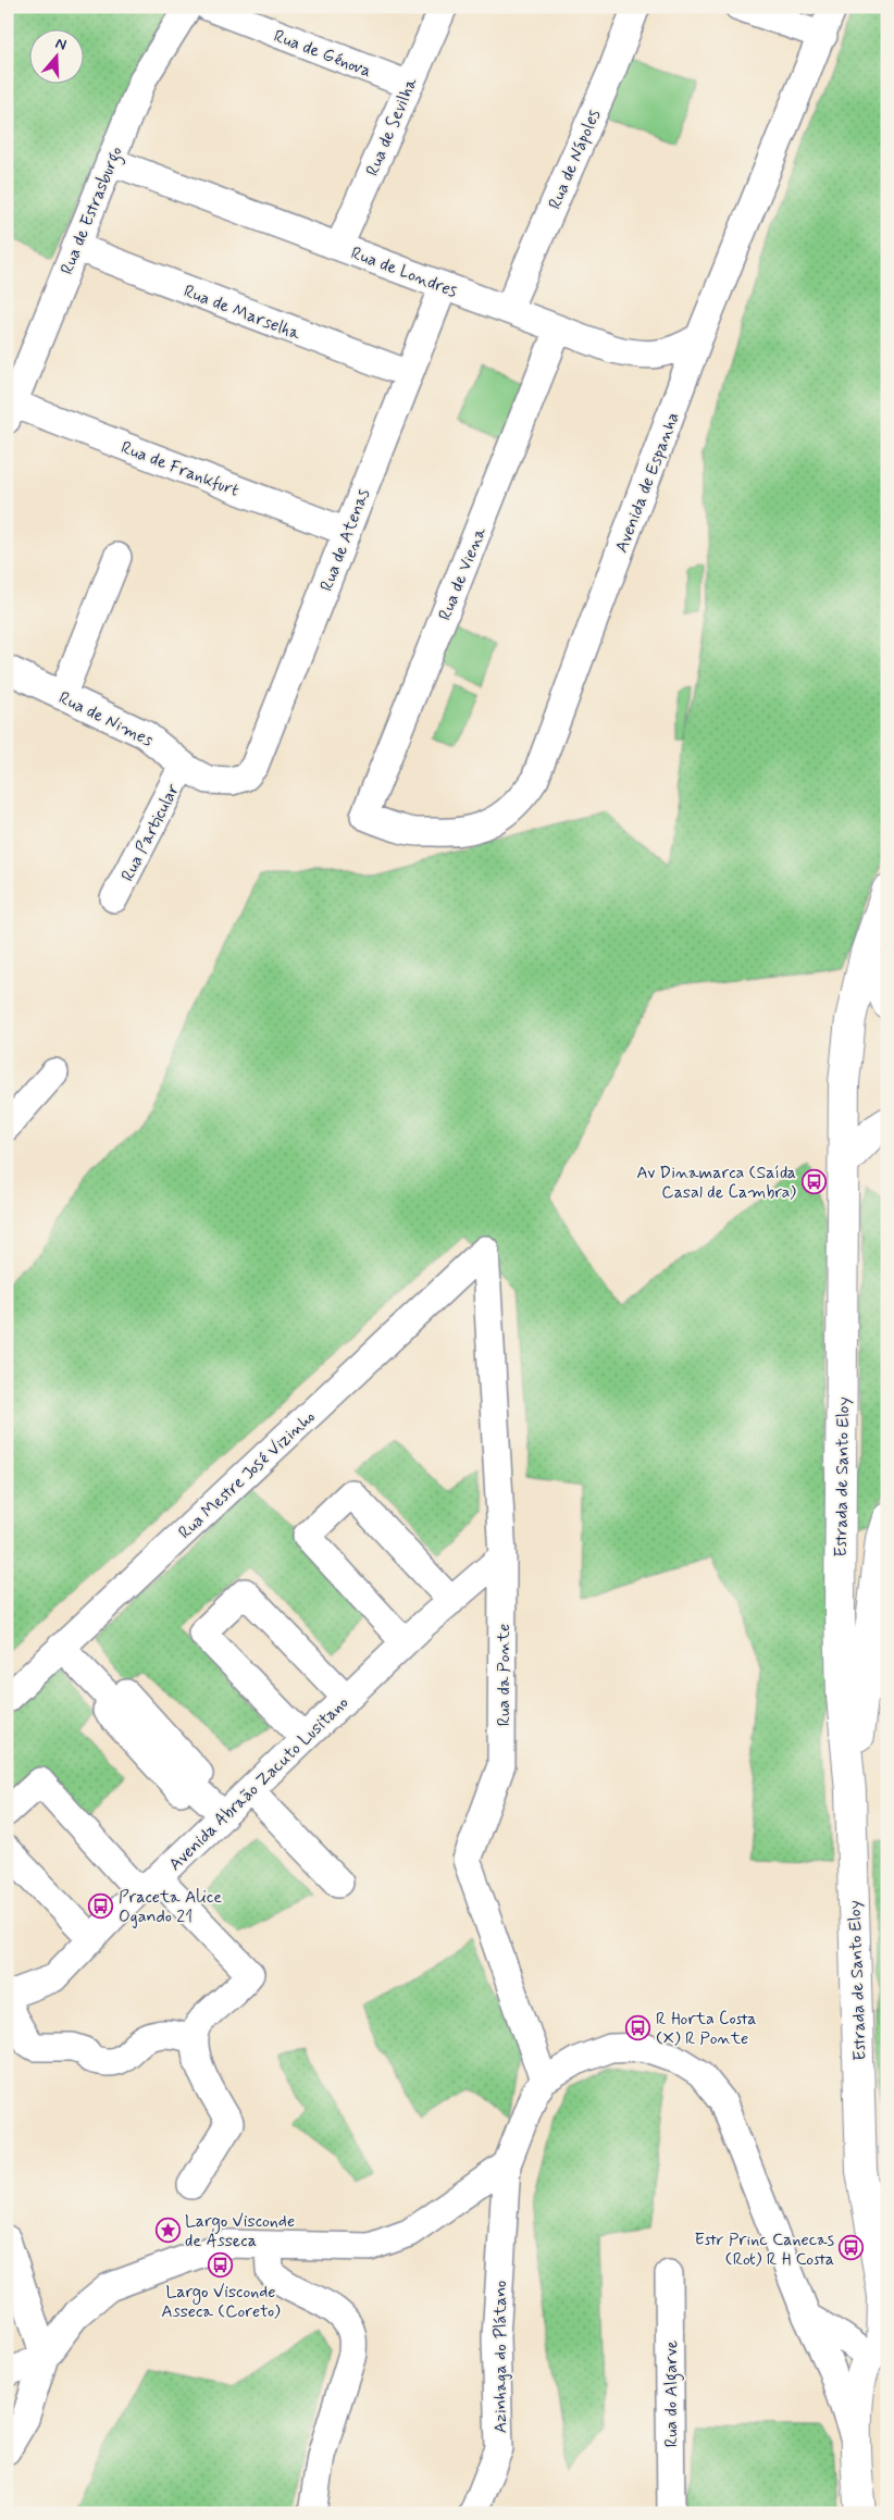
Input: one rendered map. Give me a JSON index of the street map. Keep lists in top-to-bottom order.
{
  "streets": {
    "main road": ["Estrada de Santo Eloy"],
    "street": [
      "Rua de Génova",
      "Rua de Sevilha",
      "Rua de Nápoles",
      "Rua de Estrasburgo",
      "Rua de Londres",
      "Rua de Marselha",
      "Rua de Frankfurt",
      "Avenida de Espanha",
      "Rua de Atenas",
      "Rua de Viena",
      "Rua de Nimes",
      "Rua Particular",
      "Rua Mestre José Vizinho",
      "Rua da Ponte",
      "Avenida Abraão Zacuto Lusitano",
      "Azinhaga do Plátano",
      "Rua do Algarve"
    ]
  },
  "crossings": [
    ["Rua de Génova", "Rua de Sevilha"],
    ["Rua de Sevilha", "Rua de Londres"],
    ["Rua de Nápoles", "Rua de Londres"],
    ["Rua de Estrasburgo", "Rua de Londres"],
    ["Rua de Estrasburgo", "Rua de Marselha"],
    ["Rua de Estrasburgo", "Rua de Frankfurt"],
    ["Rua de Londres", "Avenida de Espanha"],
    ["Rua de Londres", "Rua de Atenas"],
    ["Rua de Londres", "Rua de Viena"],
    ["Rua de Marselha", "Rua de Atenas"],
    ["Rua de Frankfurt", "Rua de Atenas"],
    ["Avenida de Espanha", "Rua de Viena"],
    ["Rua de Atenas", "Rua de Nimes"],
    ["Rua de Nimes", "Rua Particular"],
    ["Rua Mestre José Vizinho", "Rua da Ponte"],
    ["Rua da Ponte", "Avenida Abraão Zacuto Lusitano"],
    ["Rua da Ponte", "Azinhaga do Plátano"]
  ],
  "places": {
    "bus stop": [
      "Av Dinamarca (Saída Casal de Cambra)",
      "Praceta Alice Ogando 21",
      "R Horta Costa (X) R Ponte",
      "Estr Princ Canecas (Rot) R H Costa",
      "Largo Visconde Asseca (Coreto)"
    ],
    "place": ["Largo Visconde de Asseca"]
  },
  "north": "top"
}
